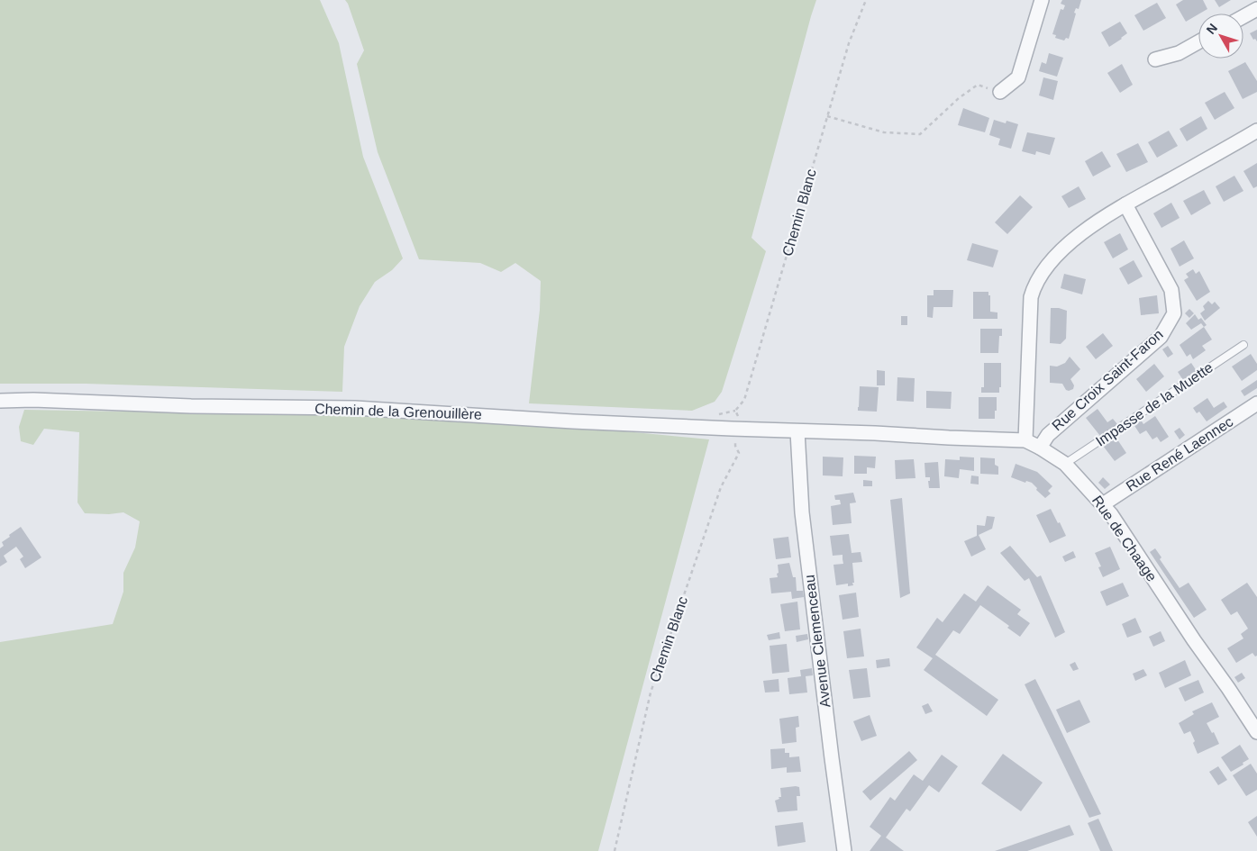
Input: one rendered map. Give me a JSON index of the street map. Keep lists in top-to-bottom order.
{
  "streets": {
    "street": [
      "Rue Croix Saint-Faron",
      "Chemin de la Grenouillère",
      "Rue René Laennec",
      "Rue de Chaage",
      "Avenue Clemenceau"
    ],
    "lane": ["Impasse de la Muette"],
    "path": ["Chemin Blanc"]
  },
  "crossings": [
    ["Rue Croix Saint-Faron", "Rue de Chaage"],
    ["Impasse de la Muette", "Rue de Chaage"],
    ["Chemin de la Grenouillère", "Rue de Chaage"],
    ["Chemin de la Grenouillère", "Avenue Clemenceau"],
    ["Rue René Laennec", "Rue de Chaage"],
    ["Rue de Chaage", "Avenue Clemenceau"]
  ],
  "north": "top left"
}
